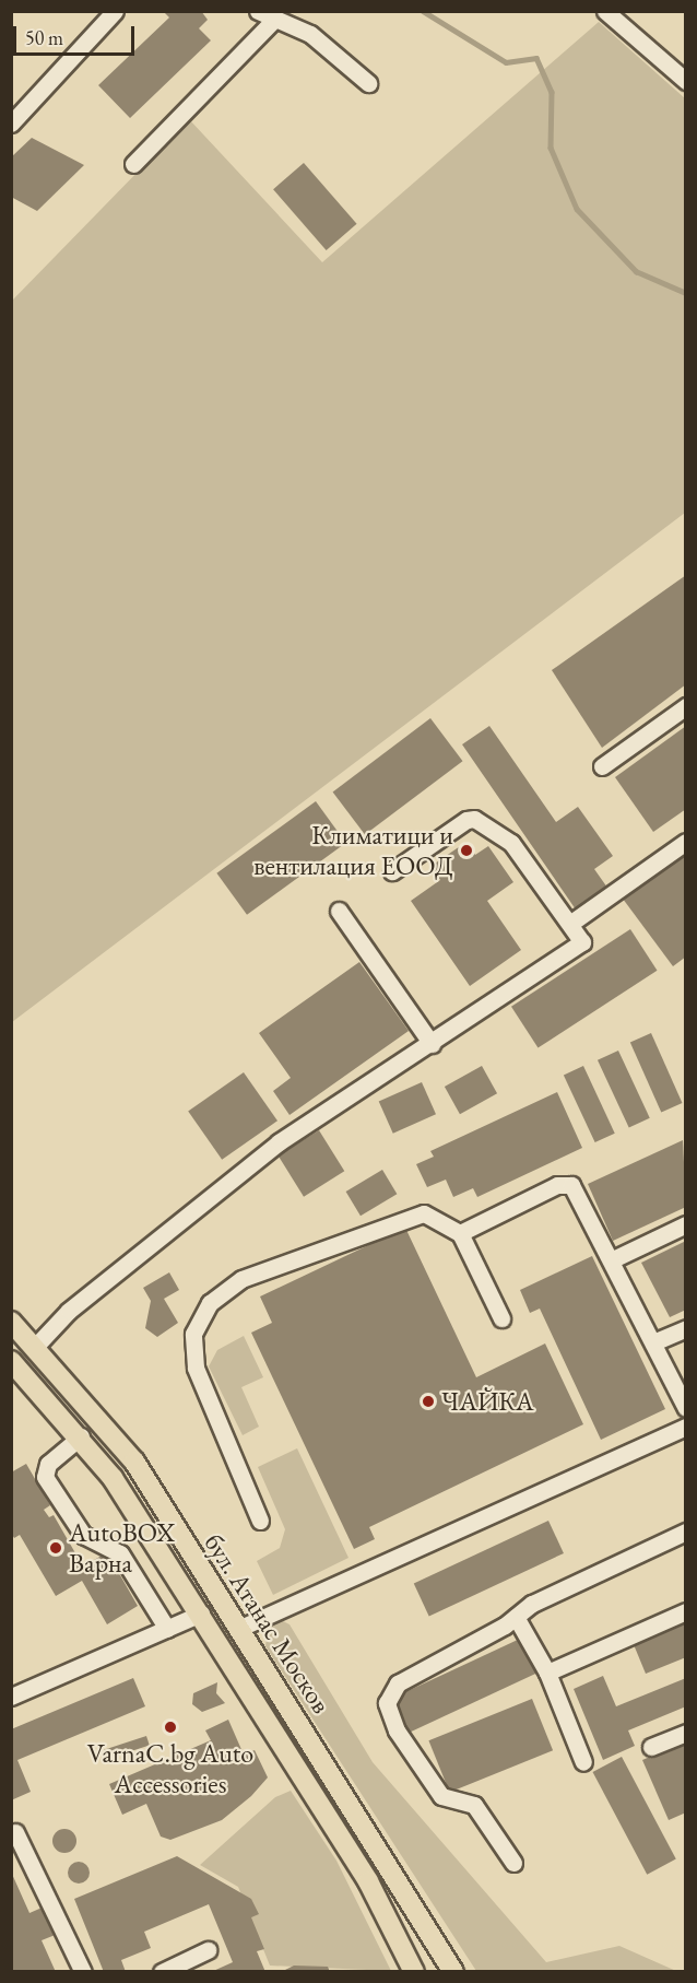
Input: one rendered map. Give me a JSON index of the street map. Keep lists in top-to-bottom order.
{
  "streets": {
    "main road": ["бул. Атанас Москов"]
  },
  "places": [
    "Климатици и вентилация ЕООД",
    "ЧАЙКА",
    "AutoBOX Варна",
    "VarnaC.bg Auto Accessories"
  ],
  "scale_bar": "50 m"
}
